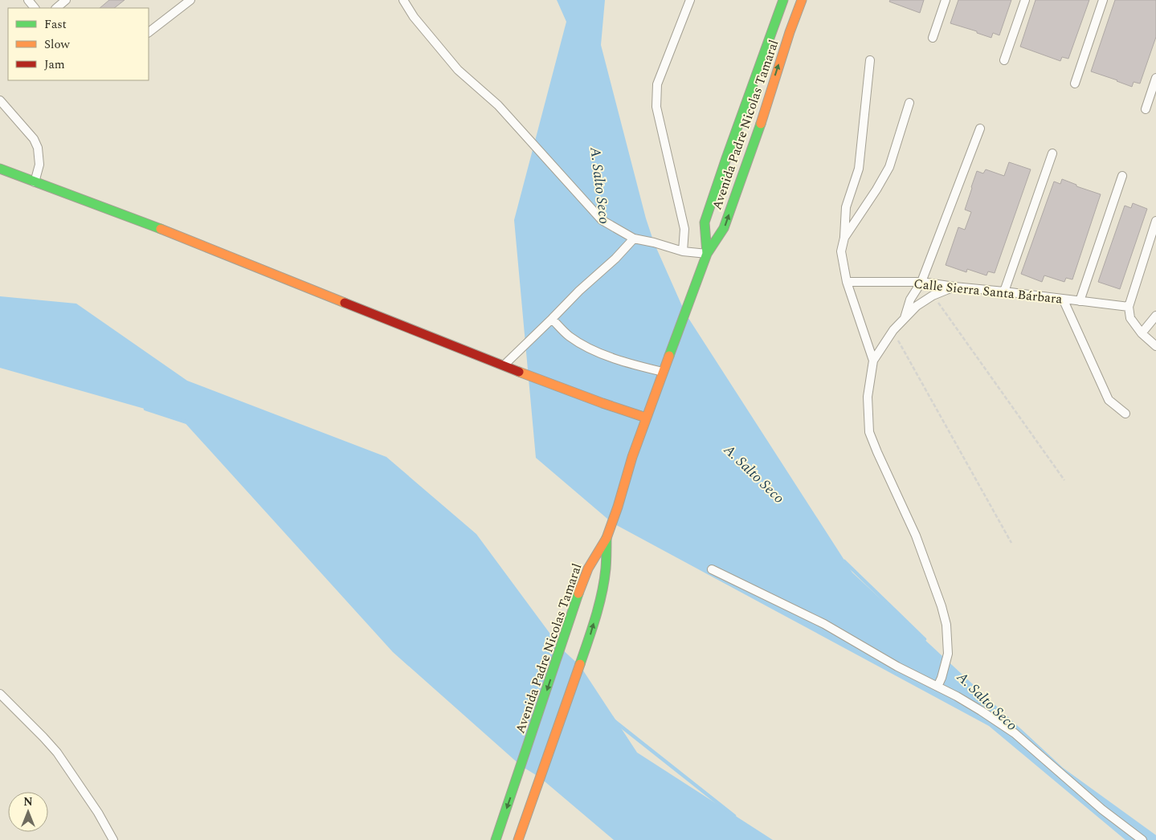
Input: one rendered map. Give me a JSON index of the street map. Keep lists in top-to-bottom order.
{
  "streets": {
    "street": ["Avenida Padre Nicolas Tamaral", "Calle Sierra Santa Bárbara"]
  },
  "water": ["A. Salto Seco"],
  "legend": ["Fast", "Slow", "Jam"],
  "north": "top"
}
